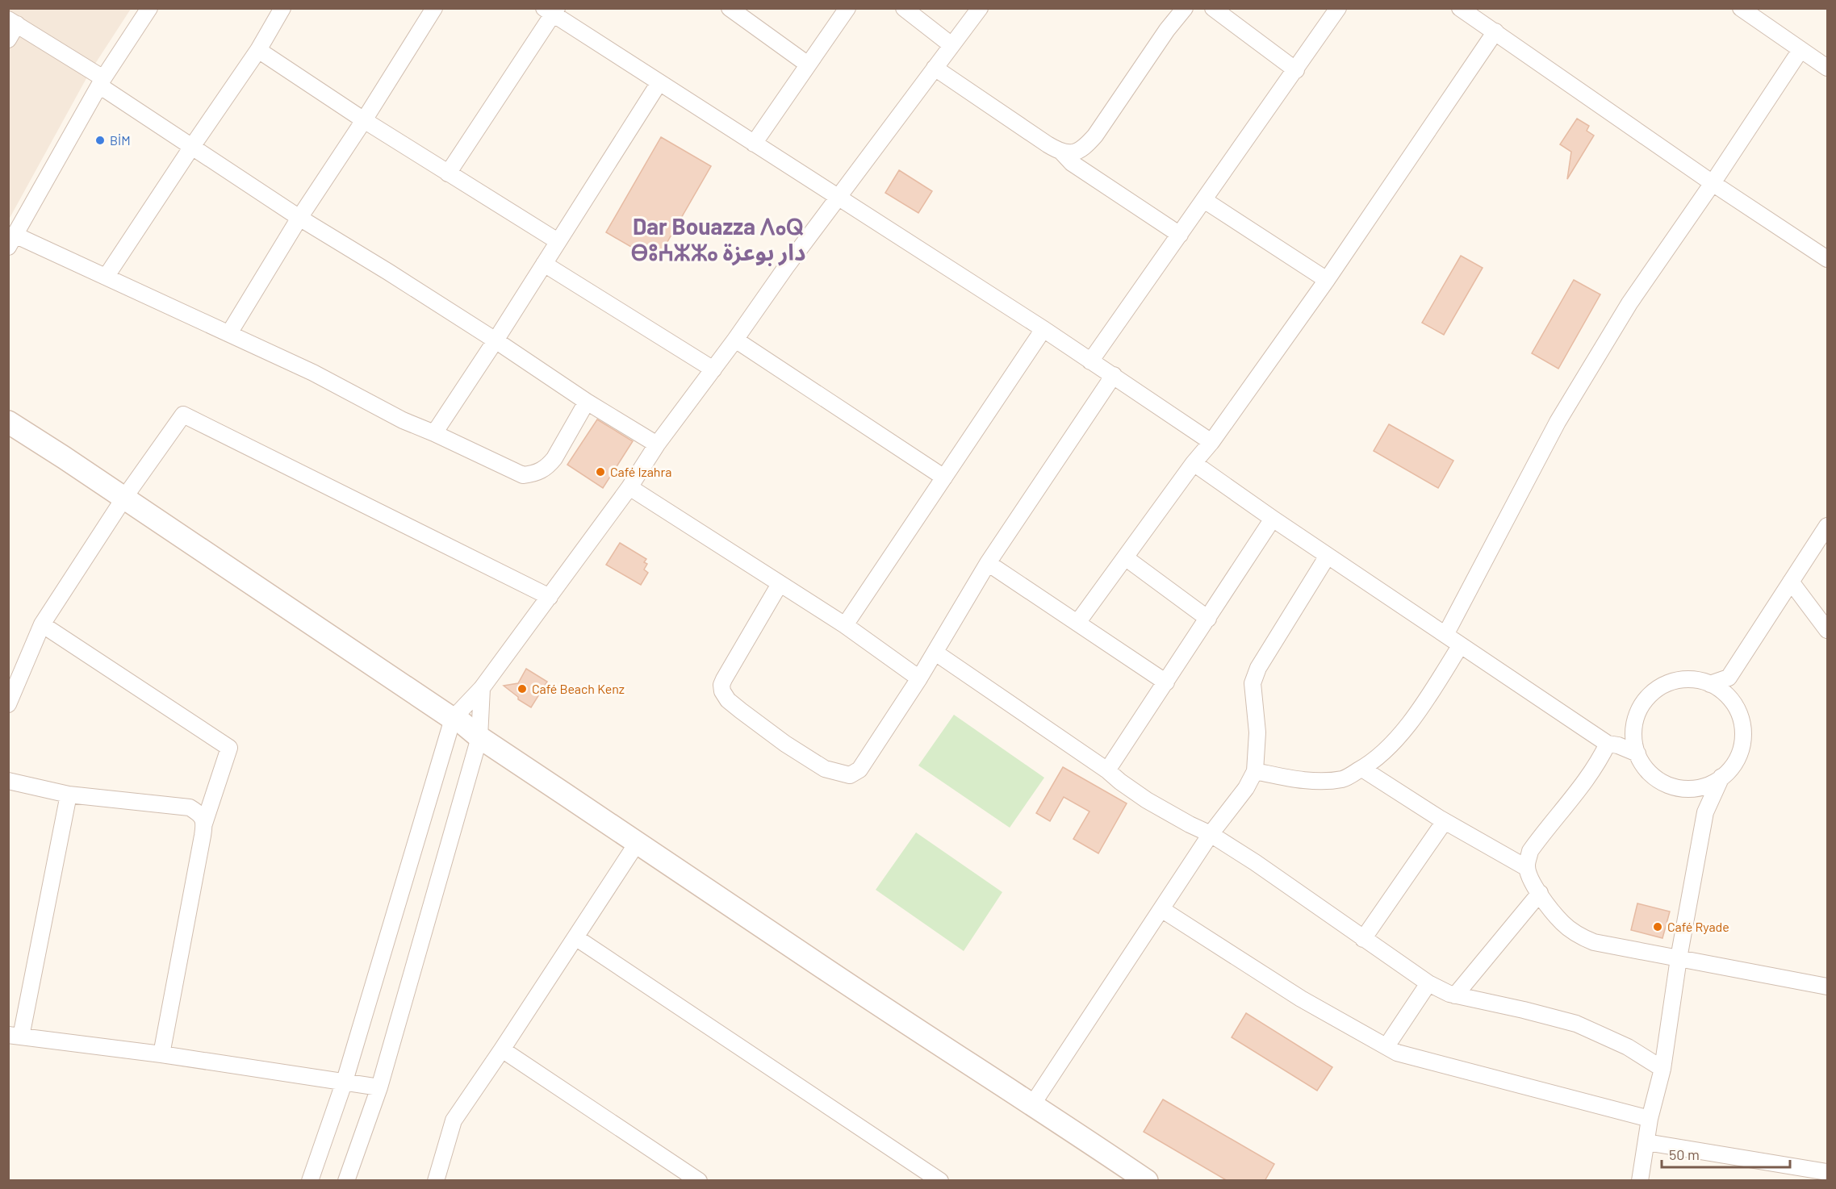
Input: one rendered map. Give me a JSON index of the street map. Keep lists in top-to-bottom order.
{
  "districts": ["Dar Bouazza ⴷⴰⵕ ⴱⵓⵄⵣⵣⴰ دار بوعزة"],
  "places": [
    "BİM",
    "Café Izahra",
    "Café Beach Kenz",
    "Café Ryade"
  ],
  "scale_bar": "50 m"
}
